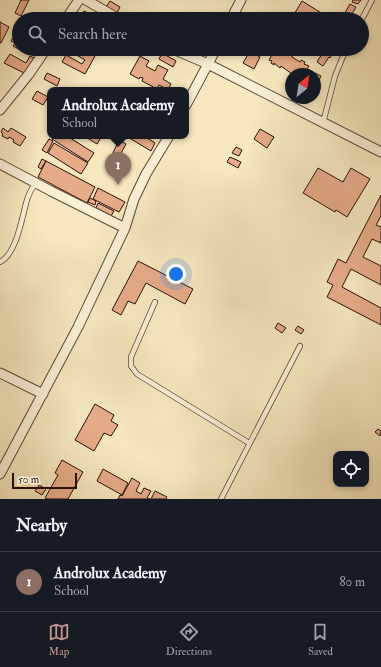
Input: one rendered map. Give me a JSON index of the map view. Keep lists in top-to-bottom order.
{
  "scale_bar": "50 m",
  "north": "top right",
  "page": {
    "search": "Search here",
    "popup": ["Androlux Academy", "School"],
    "pins": "1",
    "scale": "50 m",
    "heading": "Nearby",
    "list": [
      {
        "mark": "1",
        "name": "Androlux Academy",
        "note": "School",
        "value": "80 m"
      }
    ],
    "nav": ["Map", "Directions", "Saved"]
  }
}
